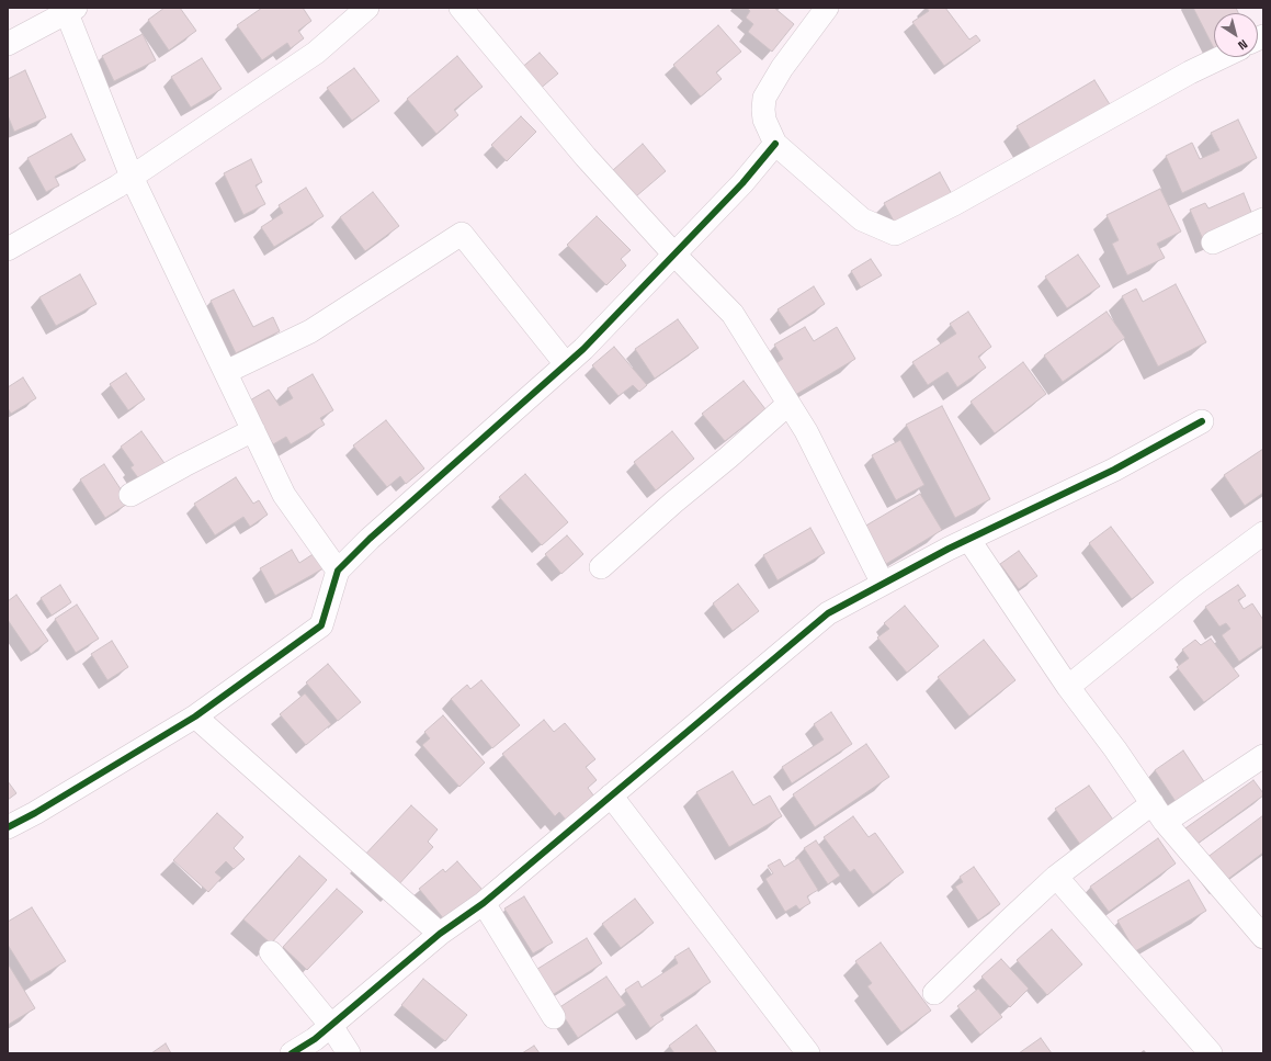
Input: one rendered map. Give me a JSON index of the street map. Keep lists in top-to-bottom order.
{
  "north": "bottom right"
}
